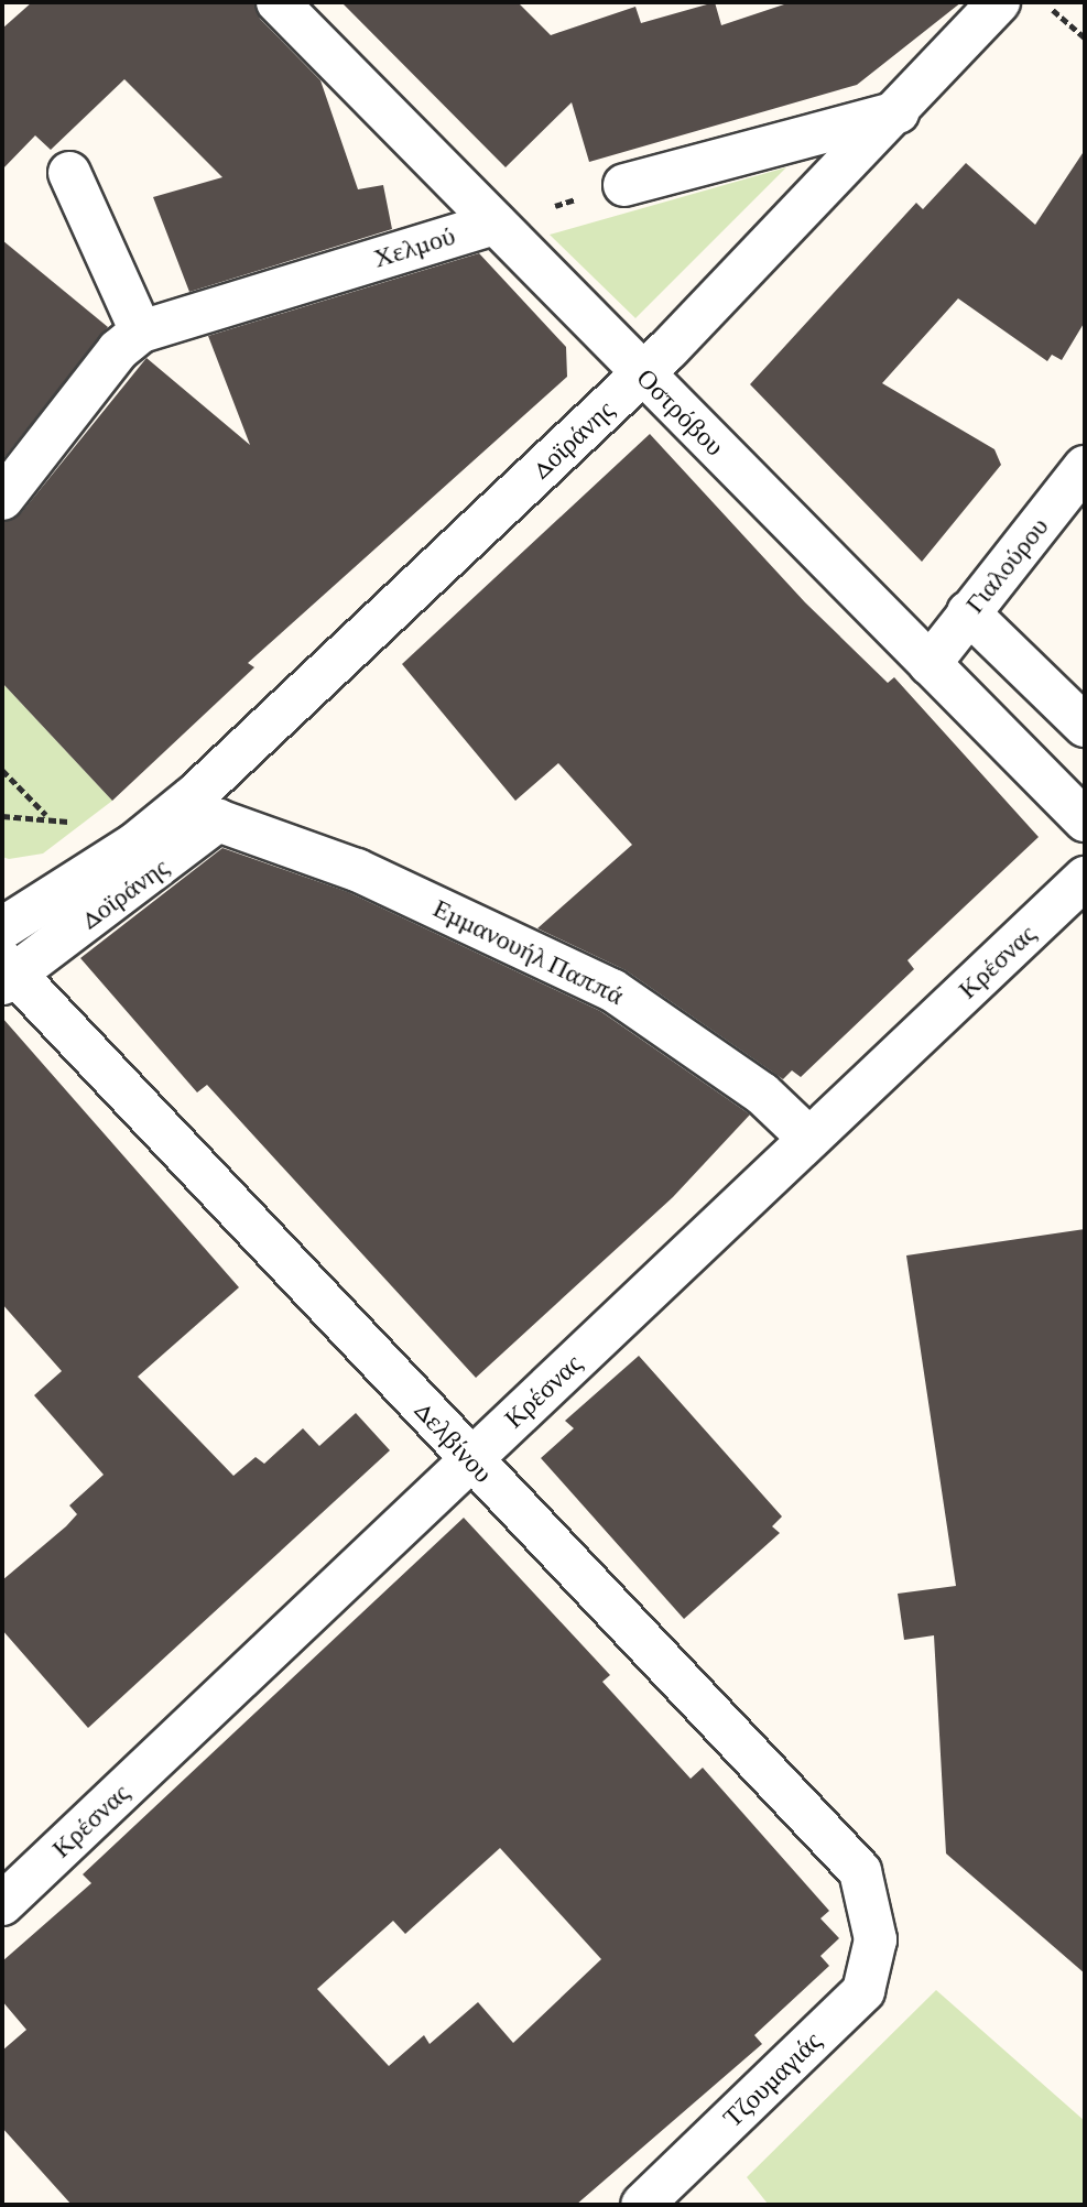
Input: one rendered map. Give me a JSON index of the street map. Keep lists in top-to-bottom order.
{
  "streets": {
    "street": [
      "Χελμού",
      "Οστρόβου",
      "Δοϊράνης",
      "Γιαλούρου",
      "Εμμανουήλ Παππά",
      "Κρέσνας",
      "Δελβίνου",
      "Τζουμαγιάς"
    ]
  },
  "crossings": [
    ["Χελμού", "Οστρόβου"],
    ["Οστρόβου", "Δοϊράνης"],
    ["Οστρόβου", "Γιαλούρου"],
    ["Δοϊράνης", "Εμμανουήλ Παππά"],
    ["Δοϊράνης", "Δελβίνου"],
    ["Εμμανουήλ Παππά", "Κρέσνας"],
    ["Κρέσνας", "Δελβίνου"],
    ["Δελβίνου", "Τζουμαγιάς"]
  ]
}
